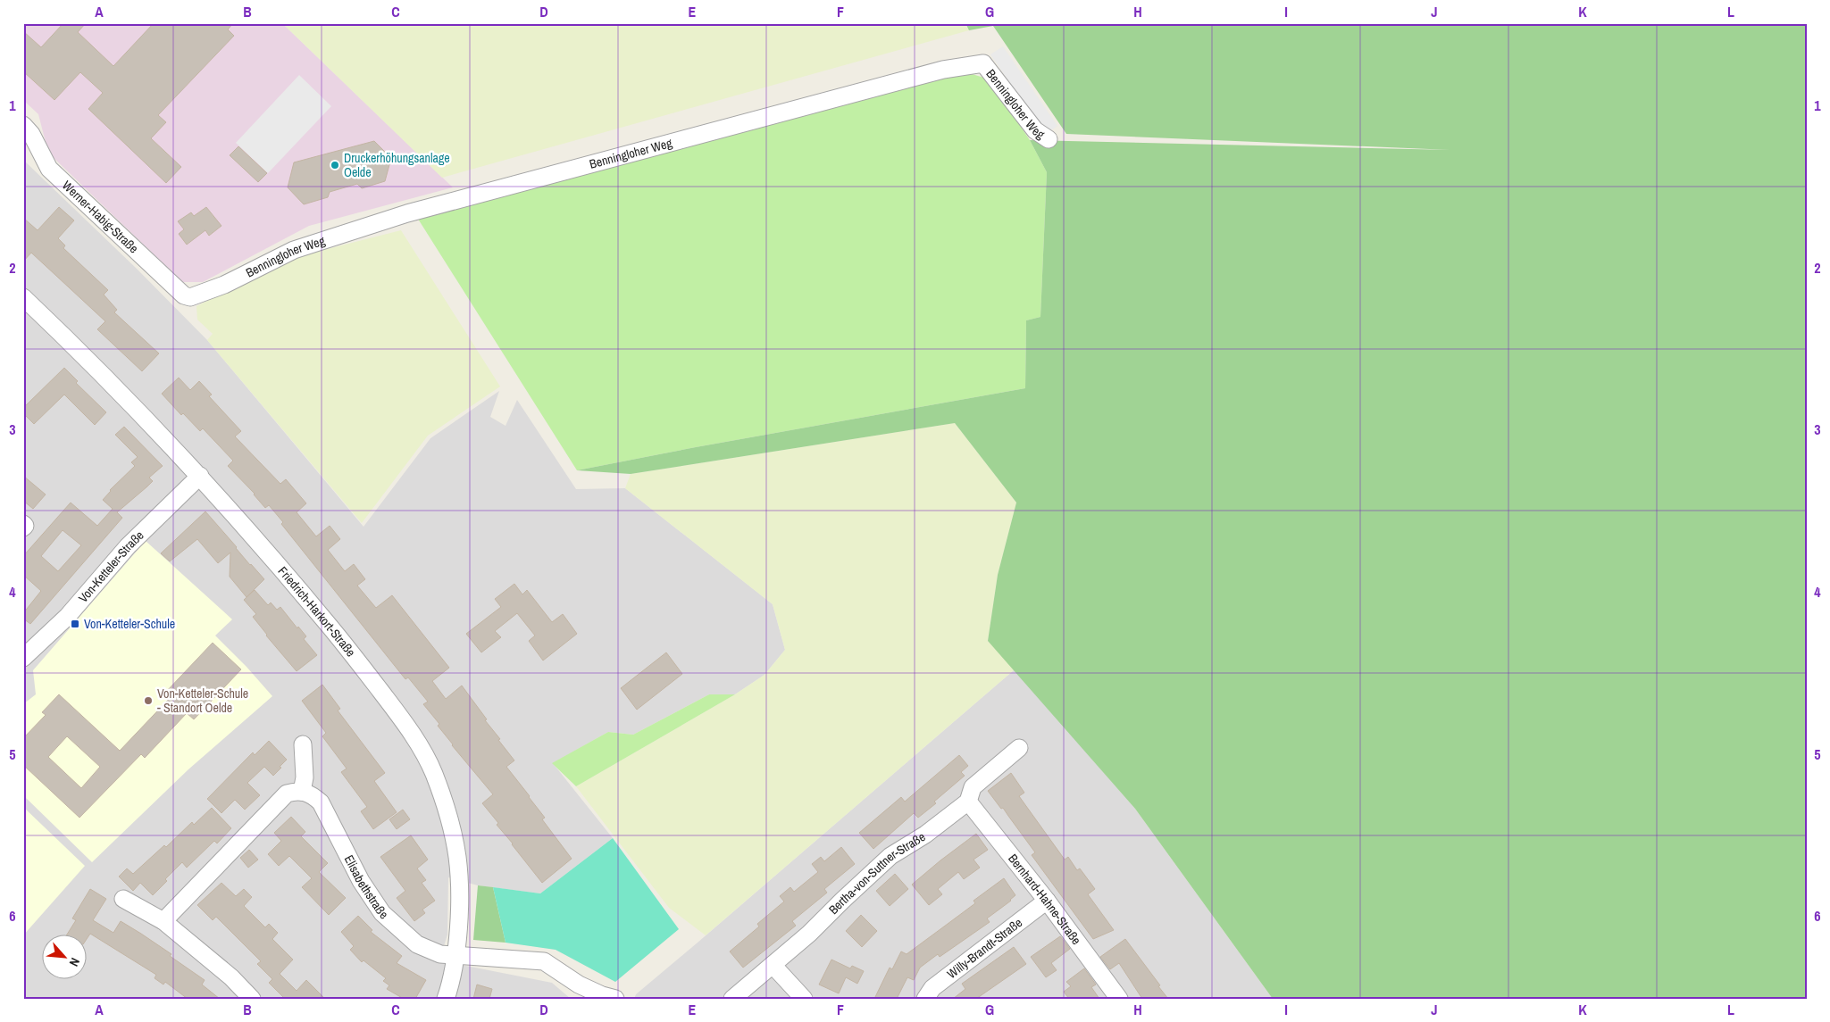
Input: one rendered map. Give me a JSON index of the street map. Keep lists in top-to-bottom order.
{
  "streets": {
    "street": [
      "Benningloher Weg",
      "Werner-Habig-Straße",
      "Von-Ketteler-Straße",
      "Friedrich-Harkort-Straße",
      "Bertha-von-Suttner-Straße",
      "Elisabethstraße",
      "Bernhard-Hahne-Straße",
      "Willy-Brandt-Straße"
    ]
  },
  "crossings": [
    ["Benningloher Weg", "Werner-Habig-Straße"],
    ["Von-Ketteler-Straße", "Friedrich-Harkort-Straße"],
    ["Friedrich-Harkort-Straße", "Elisabethstraße"],
    ["Bertha-von-Suttner-Straße", "Bernhard-Hahne-Straße"],
    ["Bernhard-Hahne-Straße", "Willy-Brandt-Straße"]
  ],
  "places": {
    "other": ["Druckerhöhungsanlage Oelde", "Von-Ketteler-Schule - Standort Oelde"],
    "transit": ["Von-Ketteler-Schule"]
  },
  "north": "bottom right",
  "grid": {
    "columns": [
      "A",
      "B",
      "C",
      "D",
      "E",
      "F",
      "G",
      "H",
      "I",
      "J",
      "K",
      "L"
    ],
    "rows": [
      "1",
      "2",
      "3",
      "4",
      "5",
      "6"
    ]
  }
}
